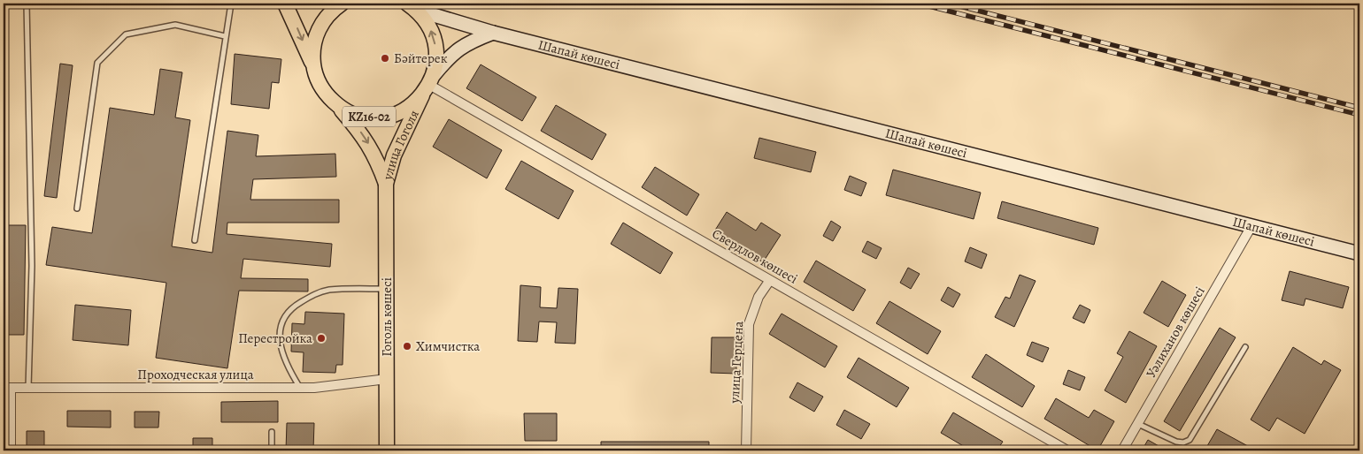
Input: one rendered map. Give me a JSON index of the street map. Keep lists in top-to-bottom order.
{
  "streets": {
    "main road": ["KZ16-02", "улица Гоголя", "Гоголь көшесі"],
    "street": [
      "Шапай көшесі",
      "Свердлов көшесі",
      "Уәлиханов көшесі",
      "улица Герцена",
      "Проходческая улица"
    ]
  },
  "crossings": [
    ["Шапай көшесі", "улица Гоголя"],
    ["Шапай көшесі", "Уәлиханов көшесі"],
    ["KZ16-02", "улица Гоголя"],
    ["KZ16-02", "Свердлов көшесі"],
    ["улица Гоголя", "Свердлов көшесі"],
    ["улица Гоголя", "Гоголь көшесі"],
    ["Свердлов көшесі", "улица Герцена"],
    ["Гоголь көшесі", "Проходческая улица"]
  ],
  "places": ["Бәйтерек", "Перестройка", "Химчистка"]
}
